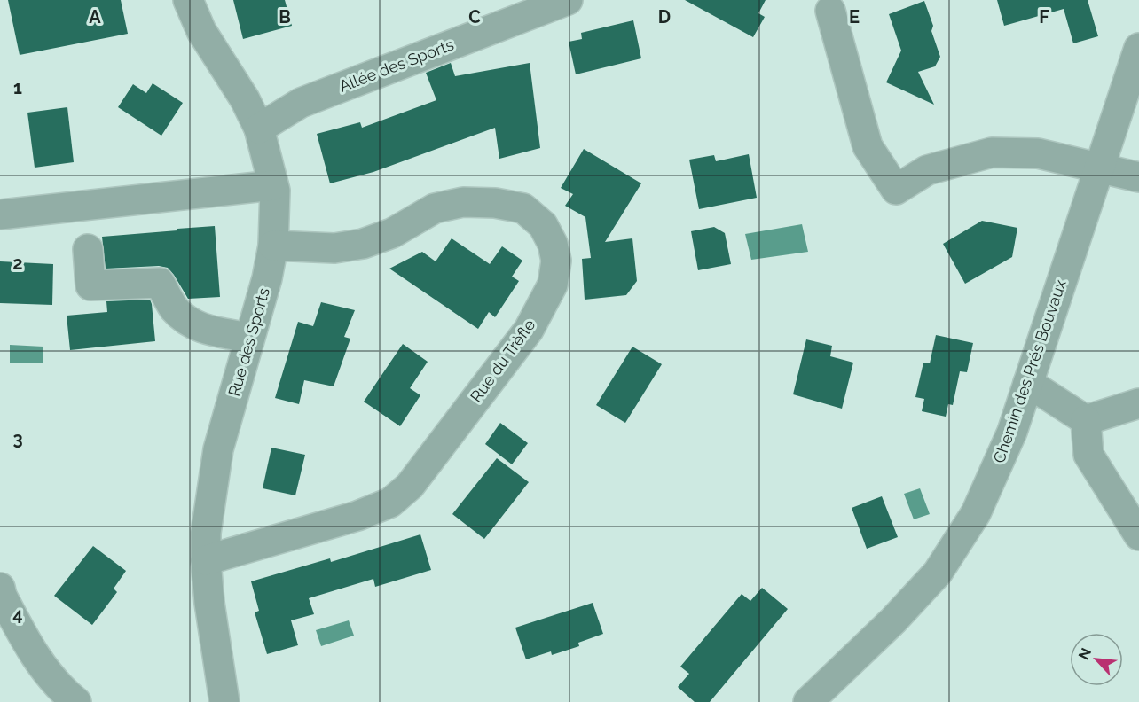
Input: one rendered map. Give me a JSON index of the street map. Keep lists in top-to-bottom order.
{
  "streets": {
    "street": [
      "Allée des Sports",
      "Rue des Sports",
      "Rue du Trèfle",
      "Chemin des Prés Bouvaux"
    ]
  },
  "crossings": [
    ["Allée des Sports", "Rue des Sports"],
    ["Rue des Sports", "Rue du Trèfle"]
  ],
  "north": "top left",
  "grid": {
    "columns": [
      "A",
      "B",
      "C",
      "D",
      "E",
      "F"
    ],
    "rows": [
      "1",
      "2",
      "3",
      "4"
    ]
  }
}
